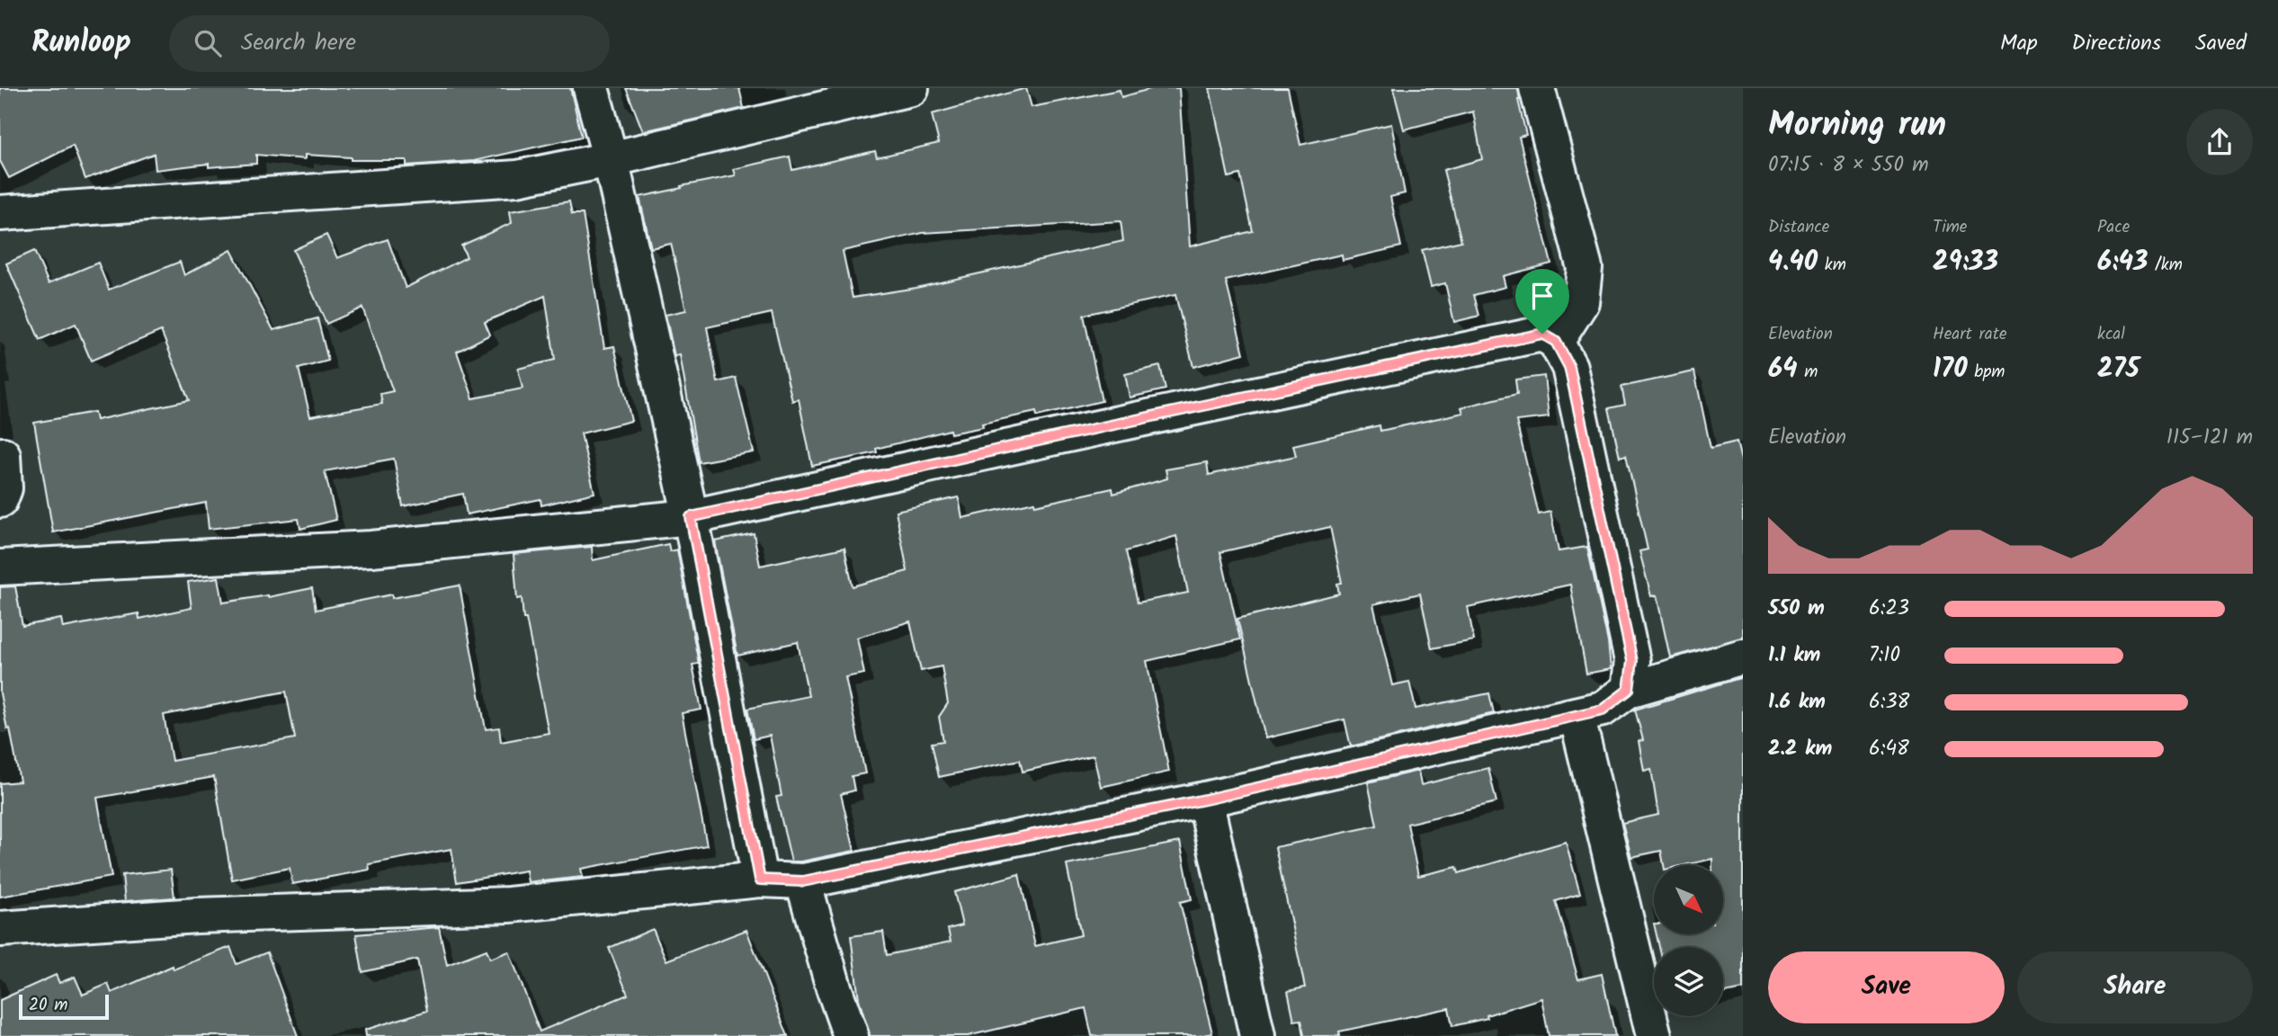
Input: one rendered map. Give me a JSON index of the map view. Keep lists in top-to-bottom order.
{
  "scale_bar": "20 m",
  "north": "bottom right",
  "page": {
    "header": "Runloop",
    "search": "Search here",
    "nav": ["Map", "Directions", "Saved"],
    "heading": ["Morning run", "07:15 · 8 × 550 m"],
    "stats": [
      ["Distance", "4.40 km"],
      ["Time", "29:33"],
      ["Pace", "6:43 /km"],
      ["Elevation", "64 m"],
      ["Heart rate", "170 bpm"],
      ["kcal", "275"]
    ],
    "chart": ["Elevation", "115–121 m"],
    "list": [
      {
        "name": "550 m",
        "note": "6:23"
      },
      {
        "name": "1.1 km",
        "note": "7:10"
      },
      {
        "name": "1.6 km",
        "note": "6:38"
      },
      {
        "name": "2.2 km",
        "note": "6:48"
      }
    ],
    "buttons": ["Save", "Share"],
    "scale": "20 m"
  }
}
